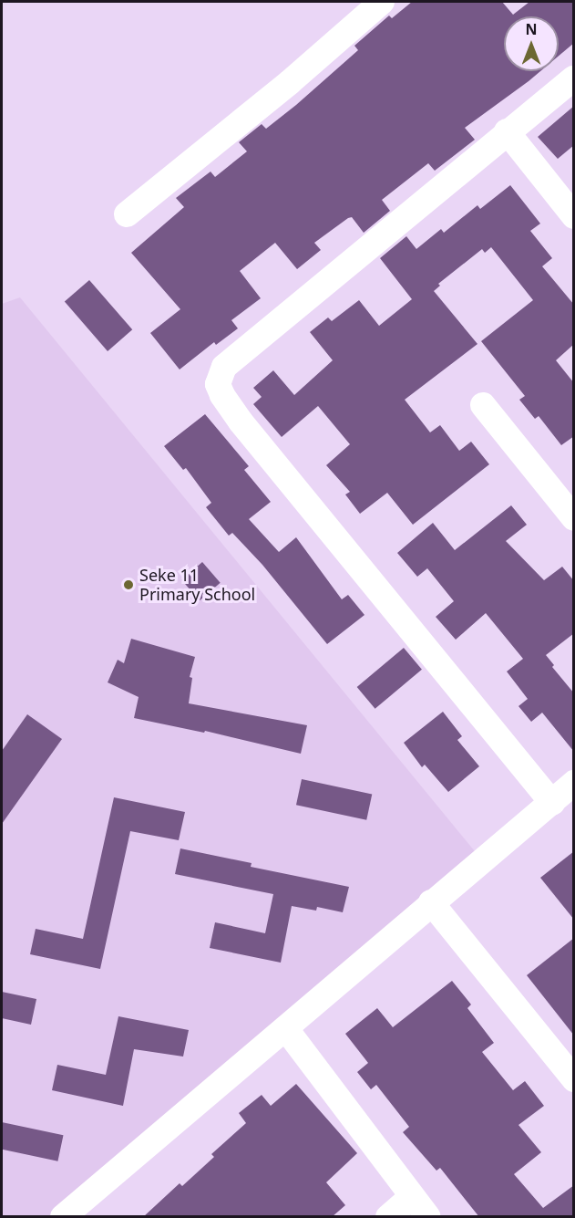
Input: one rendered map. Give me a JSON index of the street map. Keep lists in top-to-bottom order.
{
  "places": ["Seke 11 Primary School"],
  "north": "top"
}
